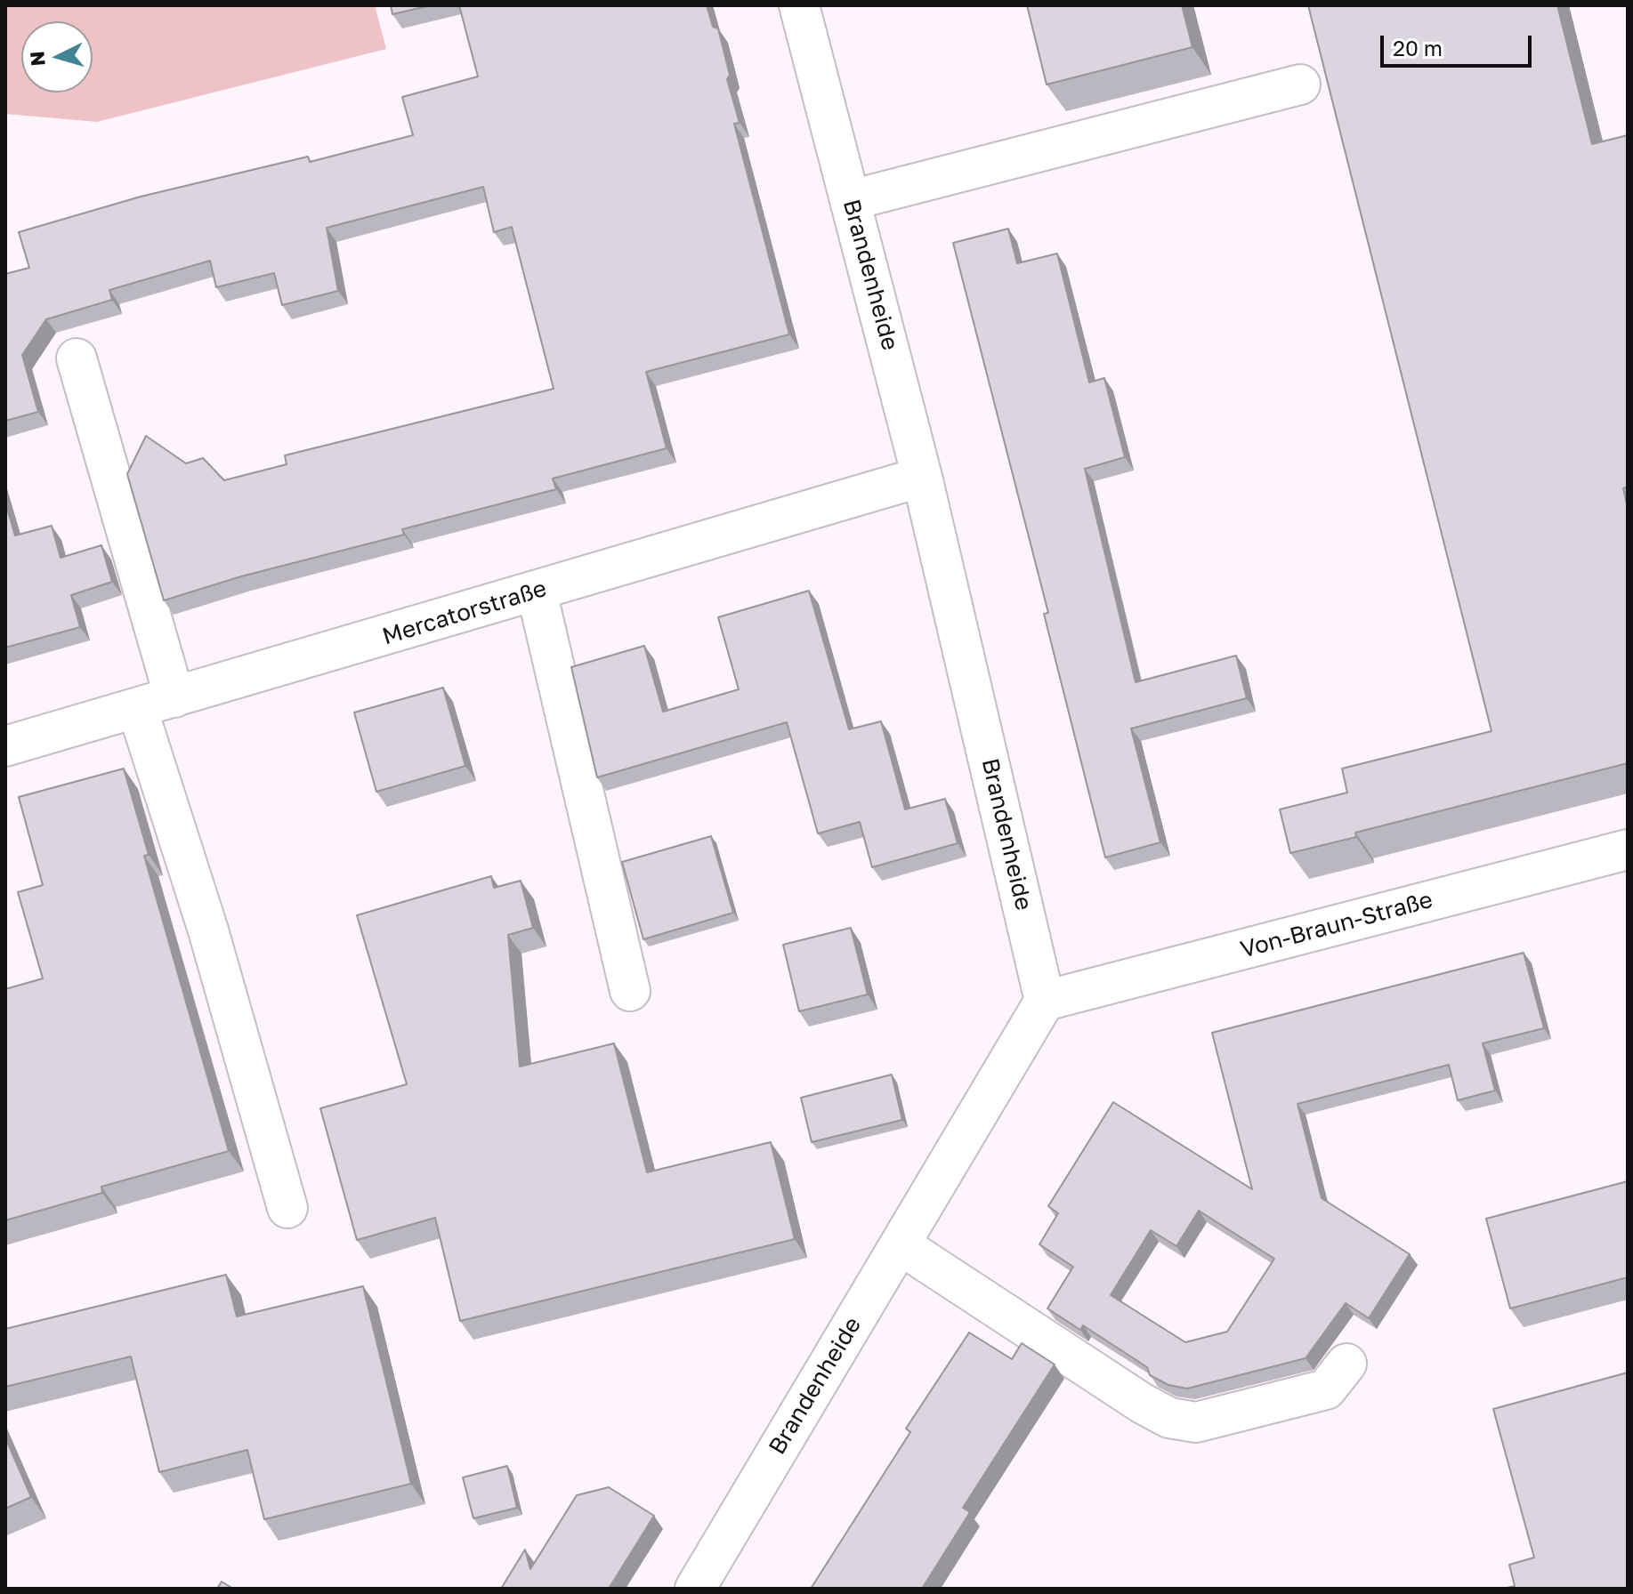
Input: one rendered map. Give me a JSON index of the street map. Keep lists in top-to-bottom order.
{
  "streets": {
    "street": ["Brandenheide", "Mercatorstraße", "Von-Braun-Straße"]
  },
  "crossings": [
    ["Brandenheide", "Mercatorstraße"],
    ["Brandenheide", "Von-Braun-Straße"]
  ],
  "scale_bar": "20 m",
  "north": "left"
}
